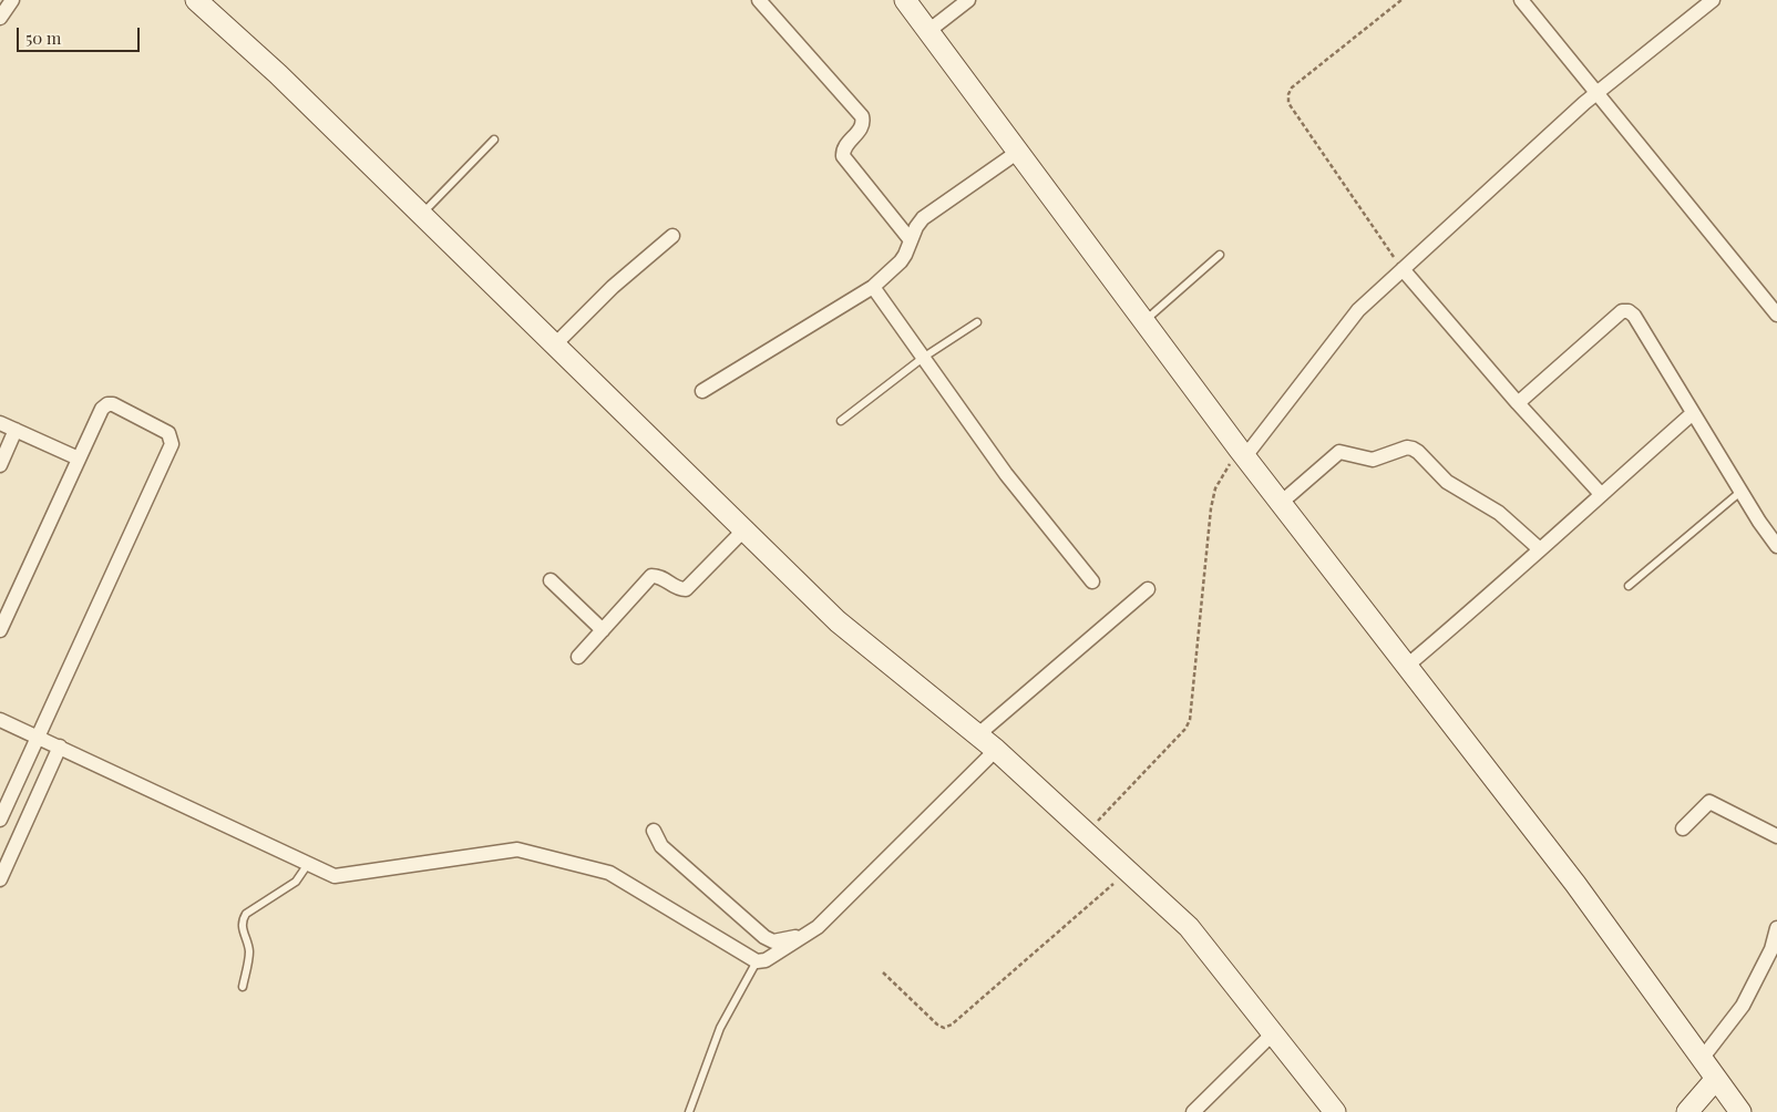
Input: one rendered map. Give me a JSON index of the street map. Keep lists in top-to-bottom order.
{
  "scale_bar": "50 m"
}
